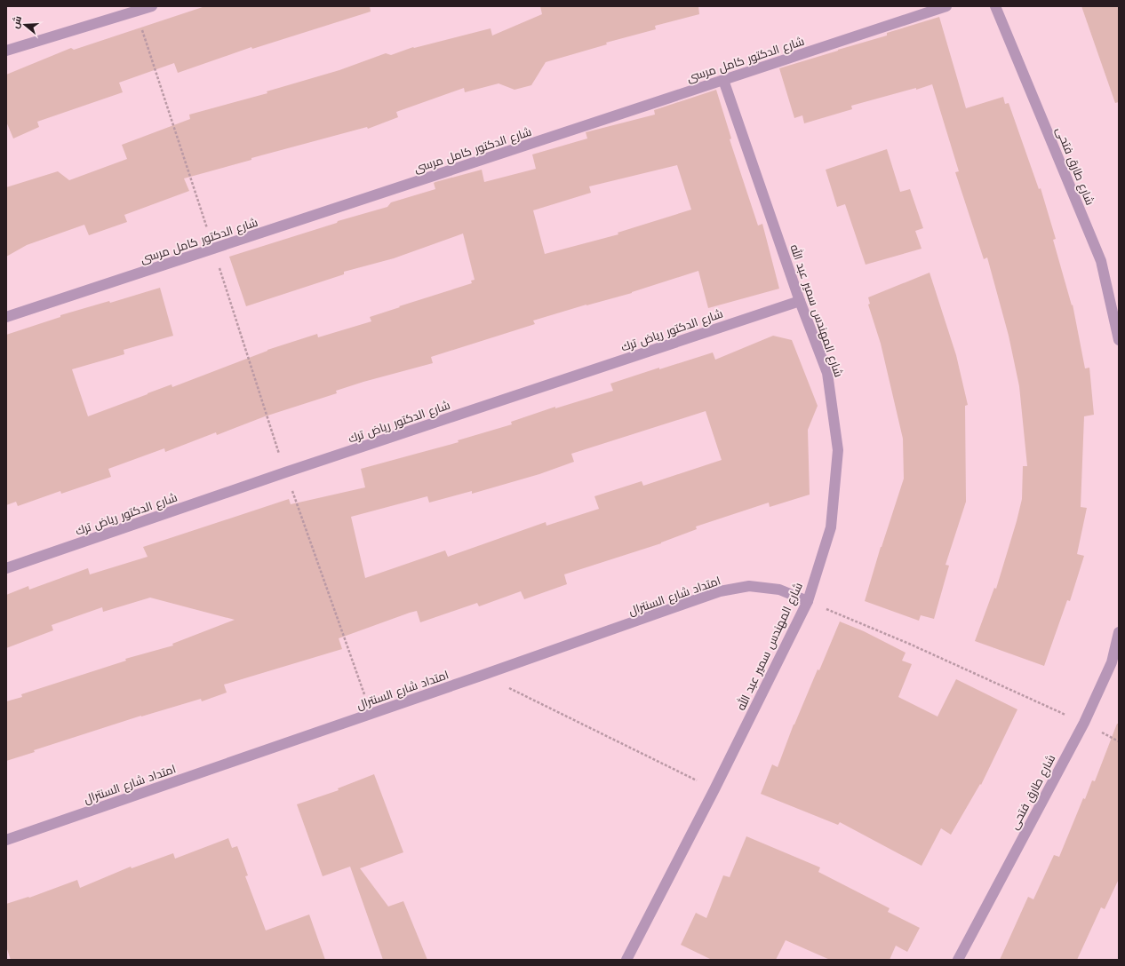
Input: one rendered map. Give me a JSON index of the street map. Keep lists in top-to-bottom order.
{
  "streets": {
    "street": [
      "شارع الدكتور كامل مرسى",
      "شارع طارق فتحى",
      "شارع المهندس سمير عبد الله",
      "شارع الدكتور رياض ترك",
      "امتداد شارع السنترال"
    ]
  },
  "crossings": [
    ["شارع الدكتور كامل مرسى", "شارع المهندس سمير عبد الله"],
    ["شارع المهندس سمير عبد الله", "شارع الدكتور رياض ترك"],
    ["شارع المهندس سمير عبد الله", "امتداد شارع السنترال"]
  ],
  "north": "left"
}
